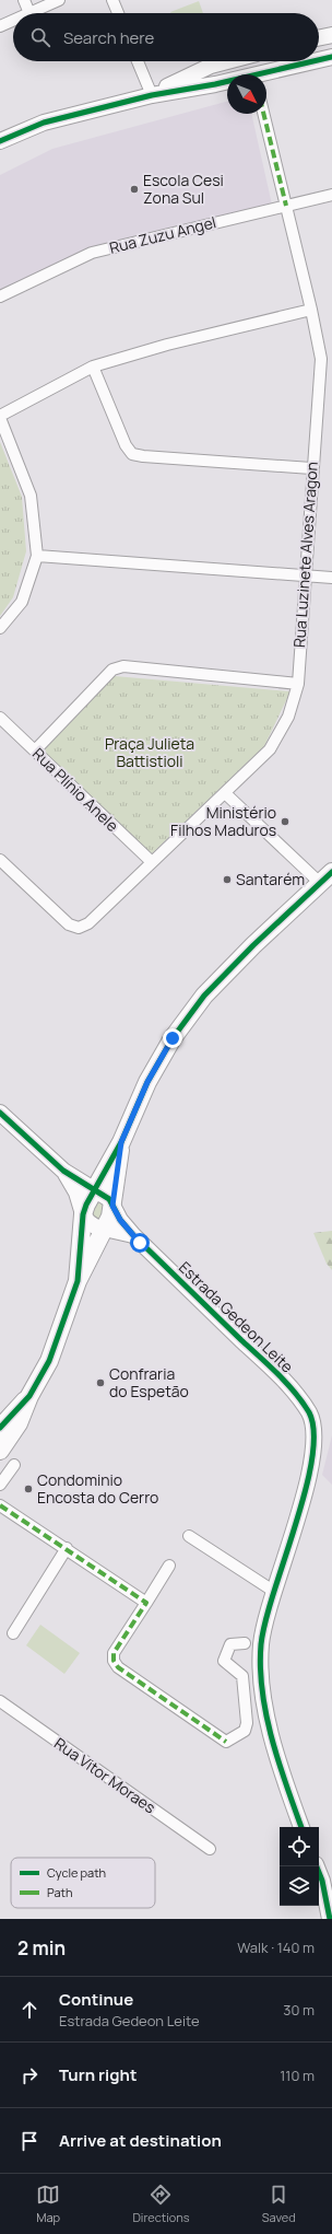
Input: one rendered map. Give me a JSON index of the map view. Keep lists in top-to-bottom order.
{
  "streets": {
    "main road": ["Estrada Gedeon Leite"],
    "street": [
      "Rua Zuzu Angel",
      "Rua Luzinete Alves Aragon",
      "Rua Plínio Anele",
      "Rua Vitor Moraes"
    ]
  },
  "crossings": [
    ["Rua Zuzu Angel", "Rua Luzinete Alves Aragon"],
    ["Rua Luzinete Alves Aragon", "Rua Plínio Anele"]
  ],
  "parks": ["Praça Julieta Battistioli"],
  "places": [
    "Escola Cesi Zona Sul",
    "Ministério Filhos Maduros",
    "Santarém",
    "Confraria do Espetão",
    "Condominio Encosta do Cerro"
  ],
  "legend": ["Cycle path", "Path"],
  "north": "bottom right",
  "page": {
    "search": "Search here",
    "heading": ["2 min", "Walk · 140 m"],
    "list": [
      ["Continue", "Estrada Gedeon Leite", "30 m"],
      ["Turn right", "110 m"],
      "Arrive at destination"
    ],
    "nav": ["Map", "Directions", "Saved"]
  }
}
